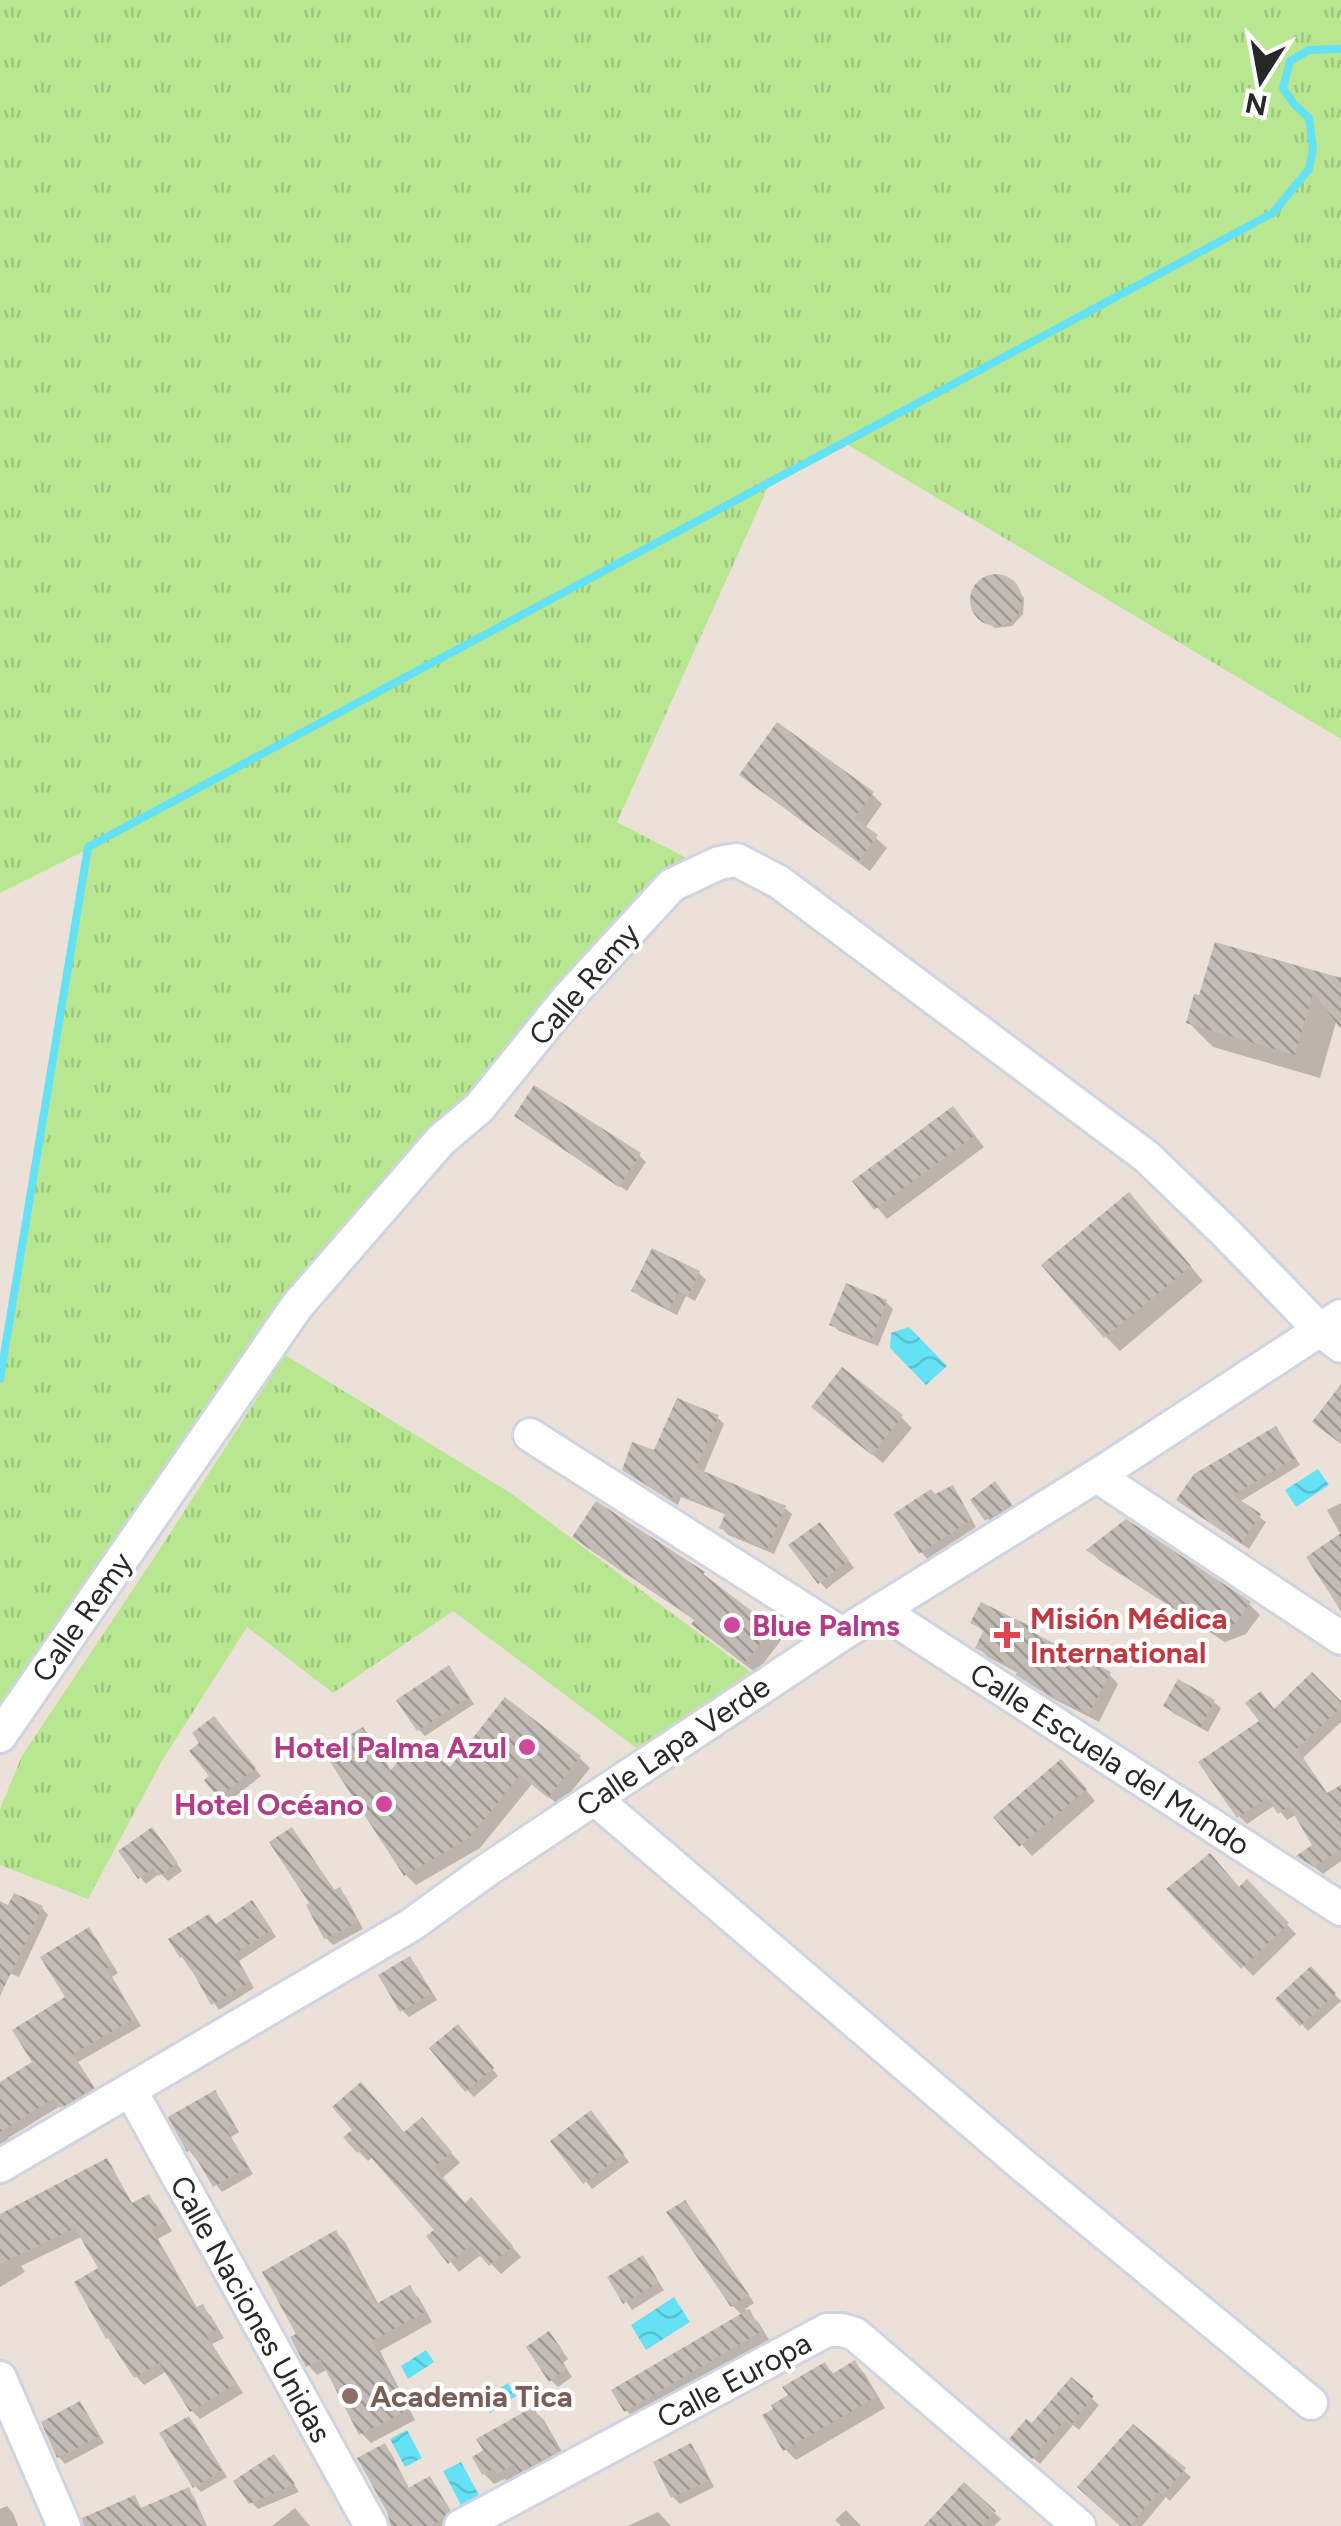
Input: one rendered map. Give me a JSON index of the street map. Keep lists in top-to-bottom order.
{
  "streets": {
    "street": [
      "Calle Remy",
      "Calle Lapa Verde",
      "Calle Escuela del Mundo",
      "Calle Naciones Unidas",
      "Calle Europa"
    ]
  },
  "crossings": [
    ["Calle Remy", "Calle Lapa Verde"],
    ["Calle Lapa Verde", "Calle Escuela del Mundo"],
    ["Calle Lapa Verde", "Calle Naciones Unidas"]
  ],
  "places": {
    "other": [
      "Blue Palms",
      "Hotel Palma Azul",
      "Hotel Océano",
      "Academia Tica"
    ],
    "health": ["Misión Médica International"]
  },
  "north": "bottom"
}
